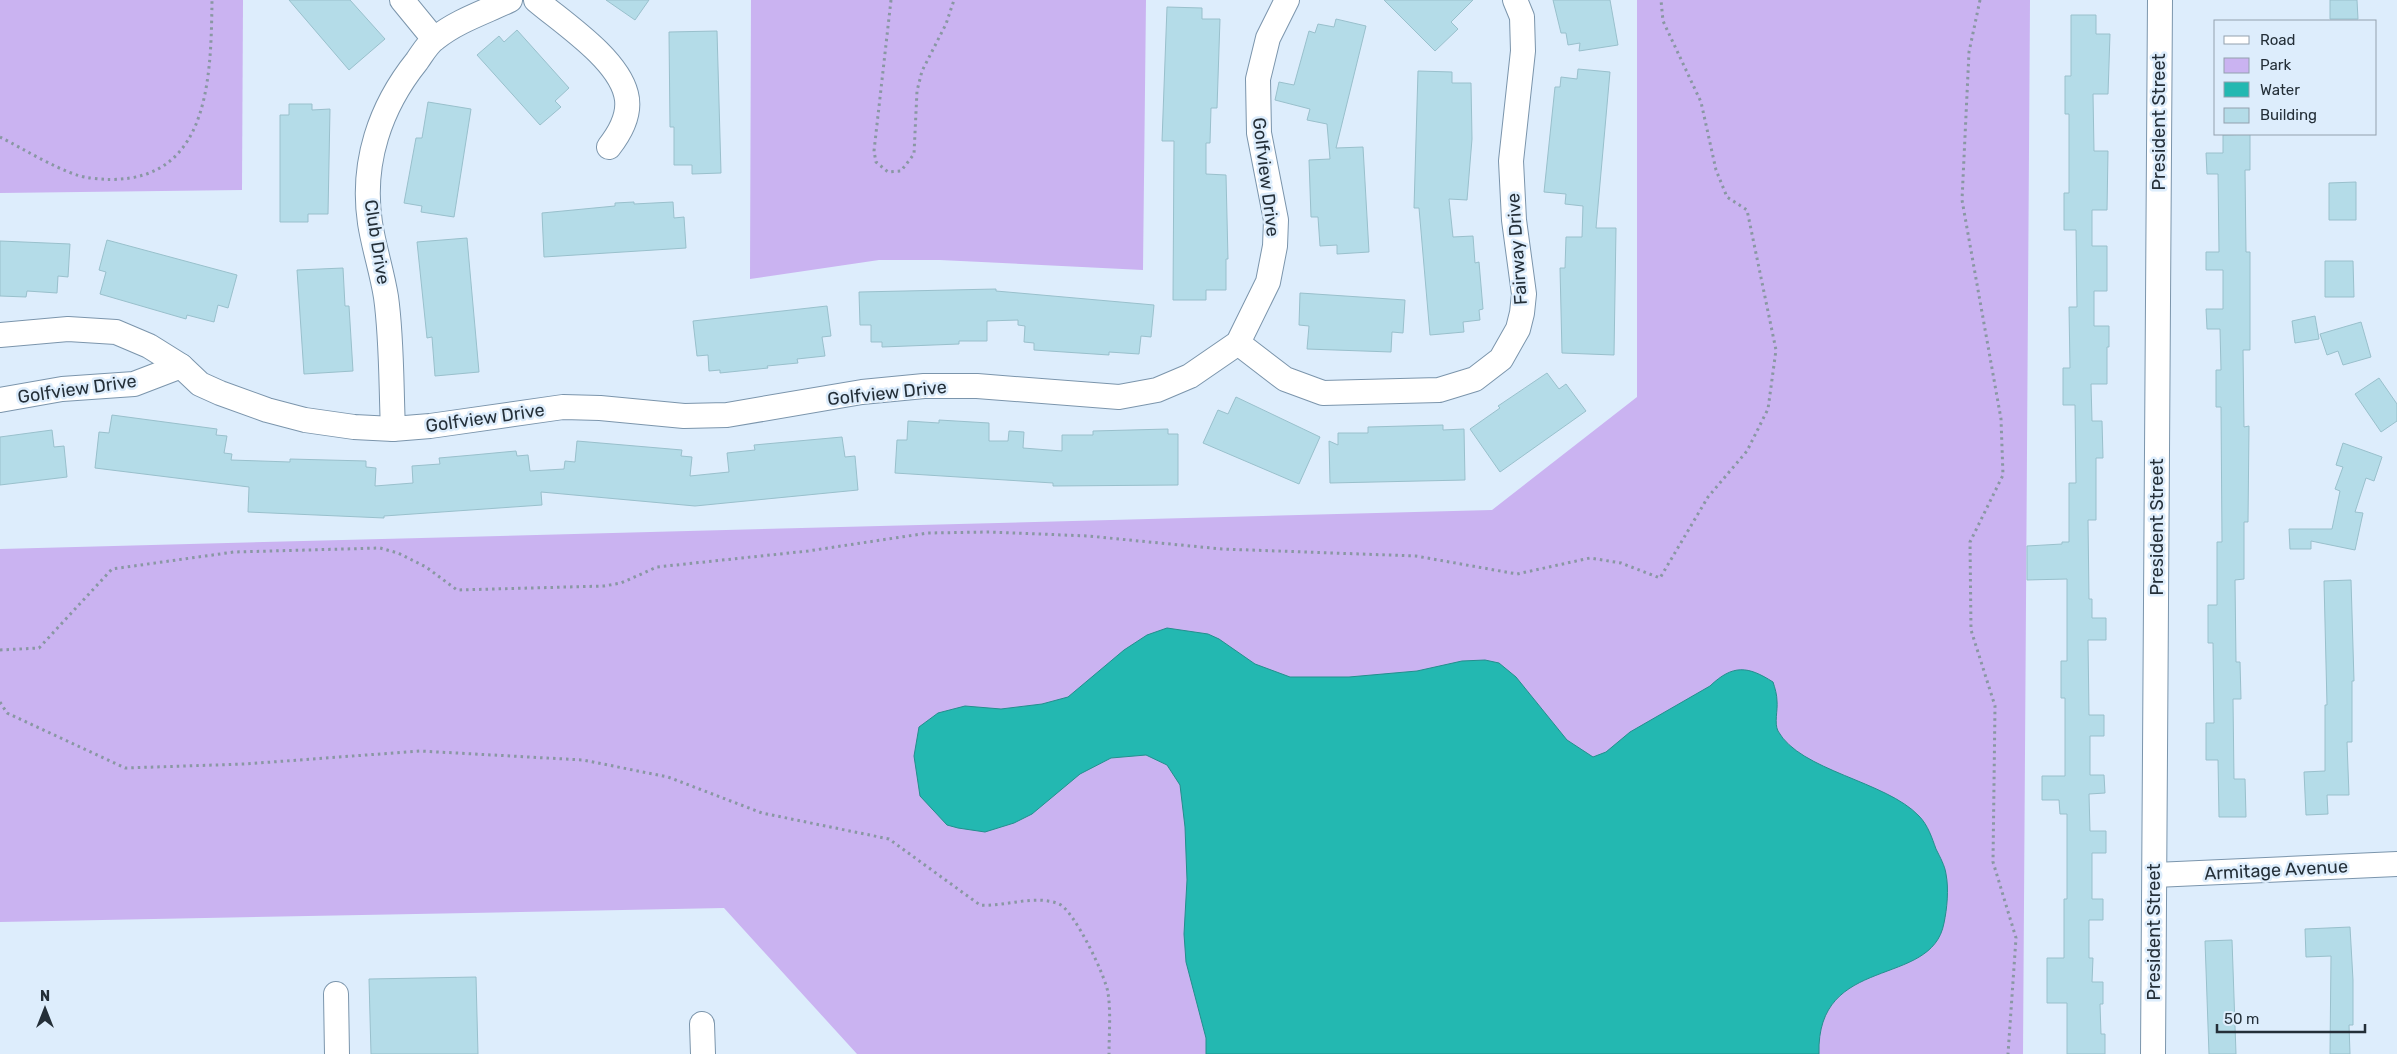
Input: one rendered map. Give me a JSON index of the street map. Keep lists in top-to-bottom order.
{
  "streets": {
    "street": [
      "President Street",
      "Golfview Drive",
      "Club Drive",
      "Fairway Drive",
      "Armitage Avenue"
    ]
  },
  "crossings": [
    ["President Street", "Armitage Avenue"],
    ["Golfview Drive", "Club Drive"],
    ["Golfview Drive", "Fairway Drive"]
  ],
  "legend": [
    "Road",
    "Park",
    "Water",
    "Building"
  ],
  "scale_bar": "50 m",
  "north": "top"
}
